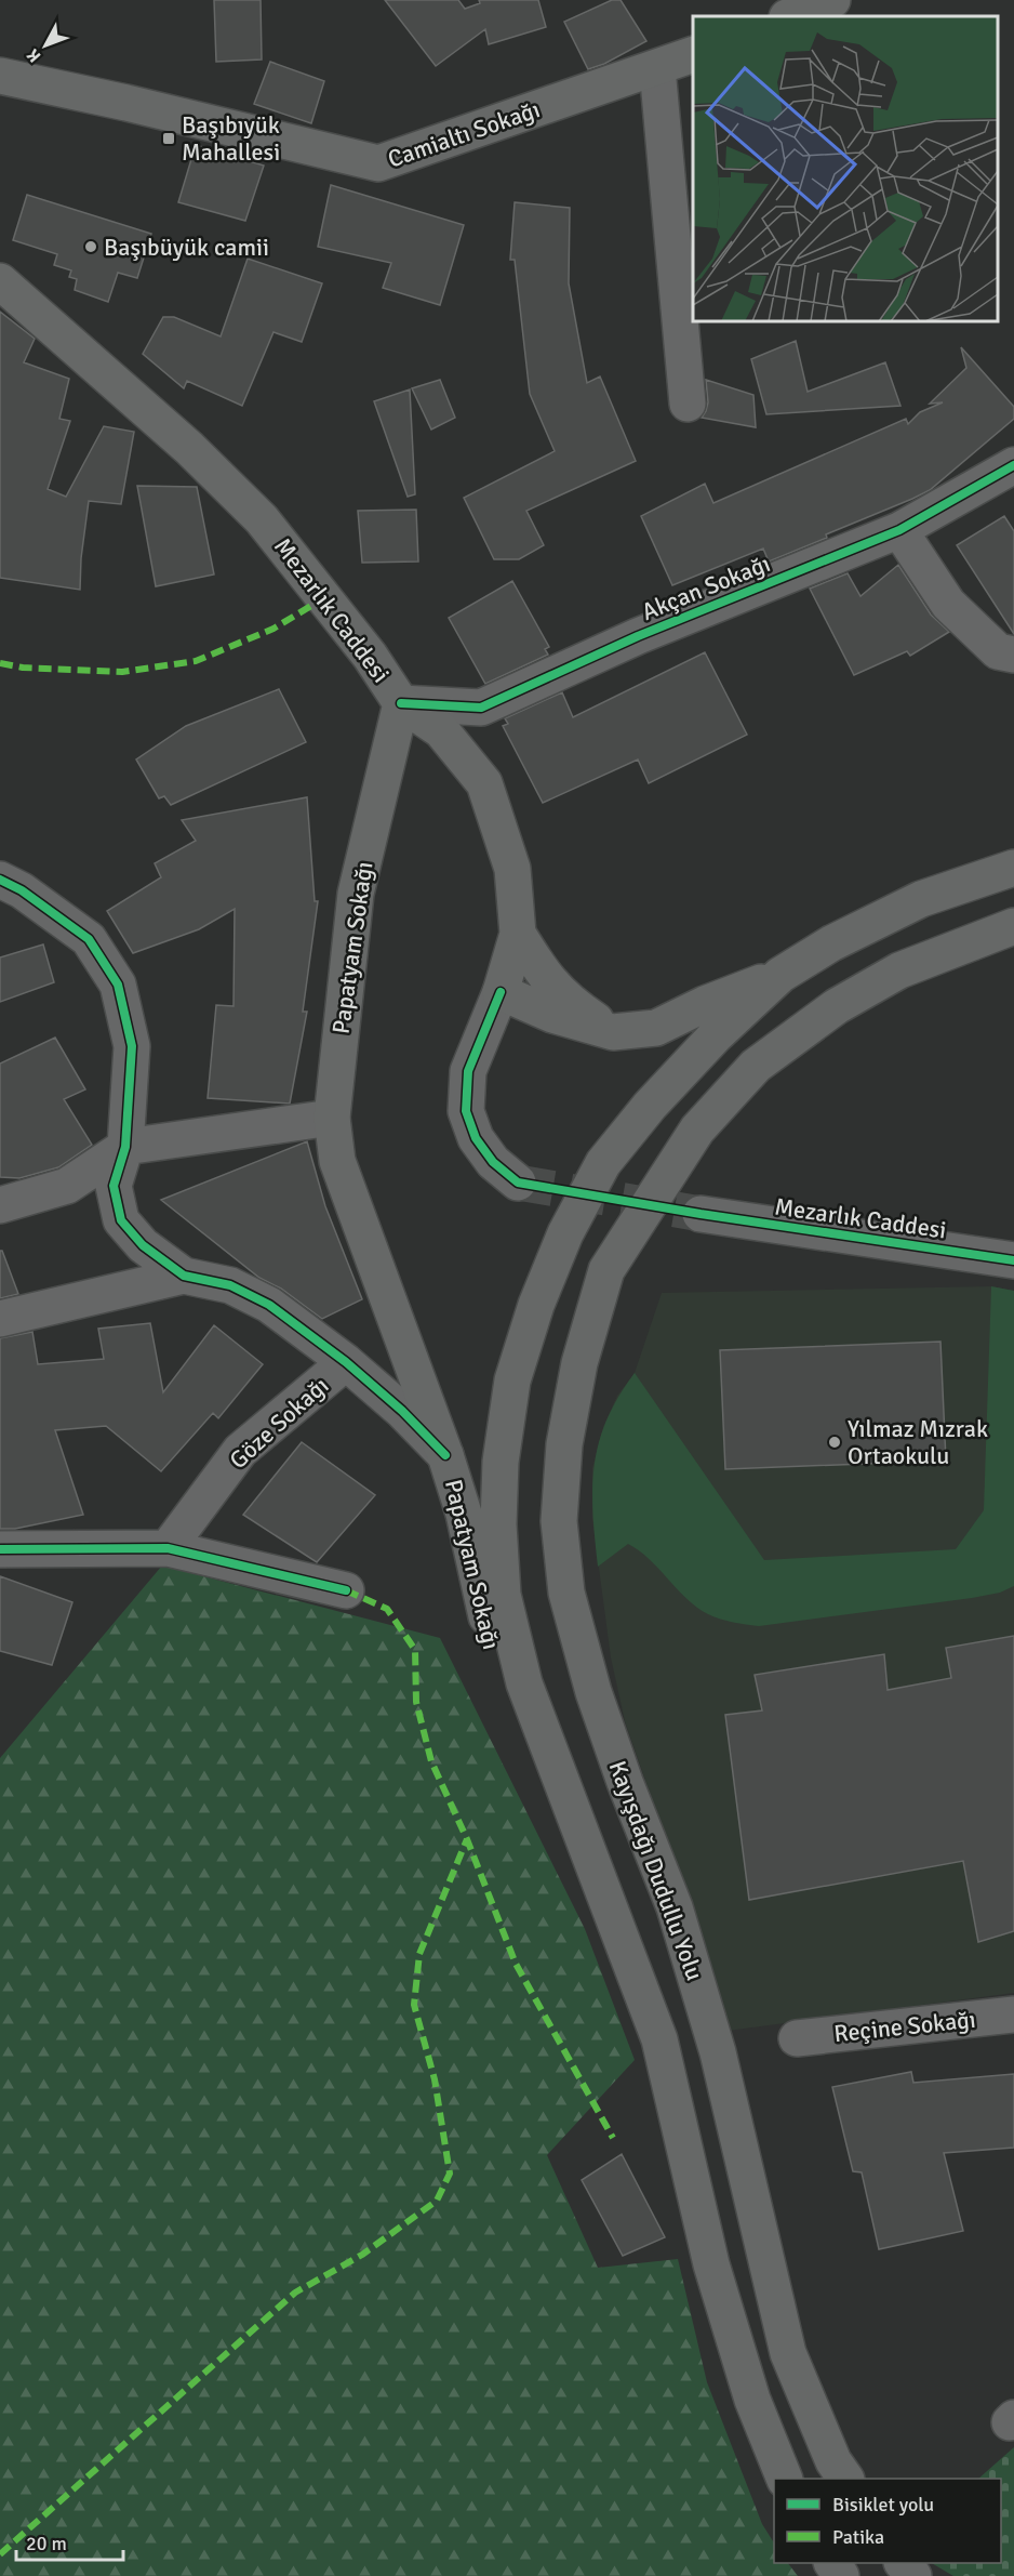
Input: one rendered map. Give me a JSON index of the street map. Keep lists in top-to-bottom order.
{
  "streets": {
    "main road": [
      "Camialtı Sokağı",
      "Mezarlık Caddesi",
      "Papatyam Sokağı",
      "Kayışdağı Dudullu Yolu"
    ],
    "street": ["Akçan Sokağı", "Göze Sokağı", "Reçine Sokağı"]
  },
  "crossings": [
    ["Akçan Sokağı", "Mezarlık Caddesi"],
    ["Akçan Sokağı", "Papatyam Sokağı"],
    ["Mezarlık Caddesi", "Papatyam Sokağı"]
  ],
  "places": {
    "transit": ["Başıbıyük Mahallesi"],
    "other": ["Başıbüyük camii", "Yılmaz Mızrak Ortaokulu"]
  },
  "legend": ["Bisiklet yolu", "Patika"],
  "scale_bar": "20 m",
  "north": "bottom left"
}
